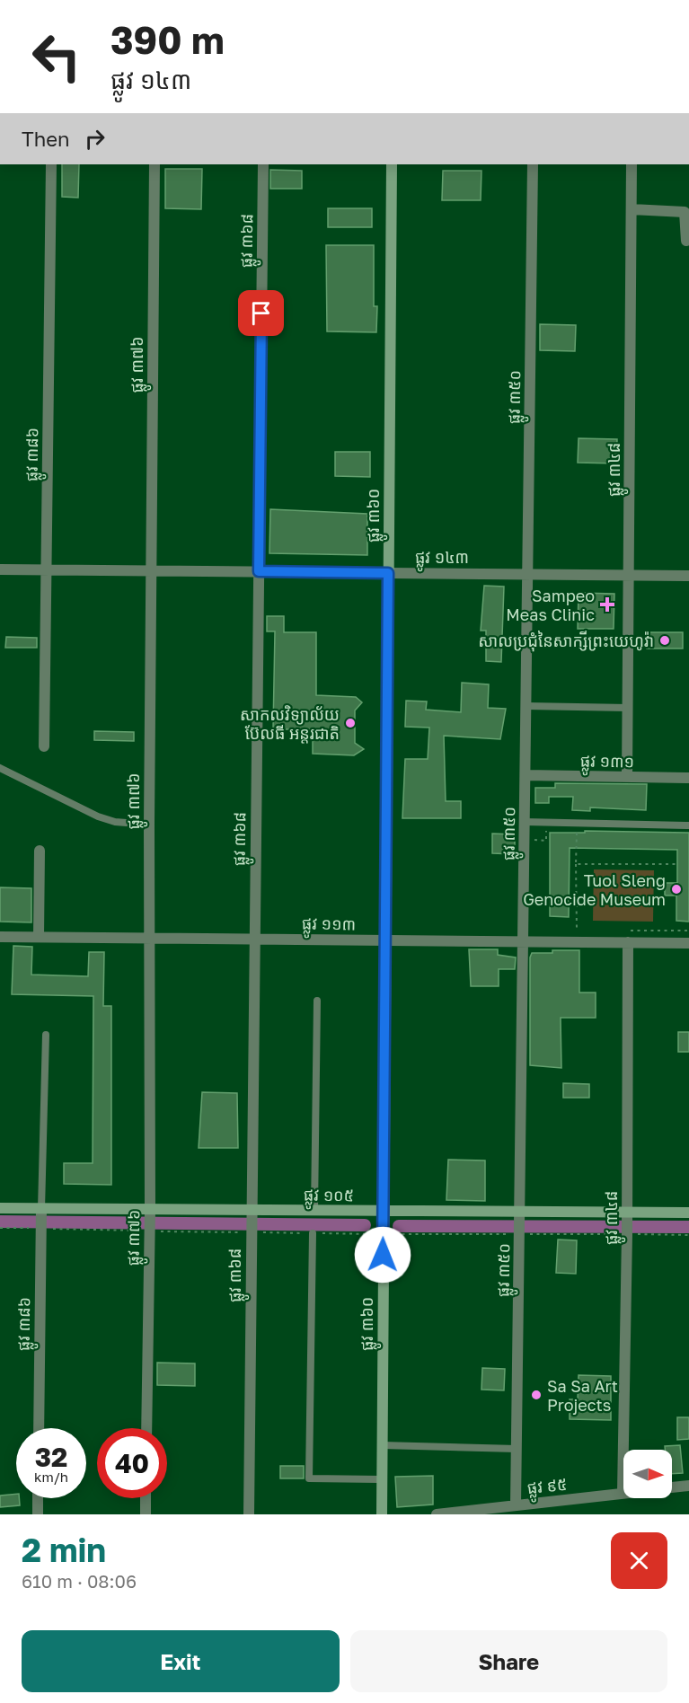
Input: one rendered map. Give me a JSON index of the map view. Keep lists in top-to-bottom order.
{
  "streets": {
    "street": [
      "ផ្លូវ ៣៦៨",
      "ផ្លូវ ៣៧៦",
      "ផ្លូវ ៣៥០",
      "ផ្លូវ ៣៨៦",
      "ផ្លូវ ៣៤៨",
      "ផ្លូវ ៣៦០",
      "ផ្លូវ ១៤៣",
      "ផ្លូវ ១៣១",
      "ផ្លូវ ១១៣",
      "ផ្លូវ ១០៥",
      "ផ្លូវ ៩៥"
    ]
  },
  "crossings": [
    ["ផ្លូវ ៣៦៨", "ផ្លូវ ១៤៣"],
    ["ផ្លូវ ៣៦៨", "ផ្លូវ ១១៣"],
    ["ផ្លូវ ៣៦៨", "ផ្លូវ ១០៥"],
    ["ផ្លូវ ៣៧៦", "ផ្លូវ ១៤៣"],
    ["ផ្លូវ ៣៧៦", "ផ្លូវ ១១៣"],
    ["ផ្លូវ ៣៧៦", "ផ្លូវ ១០៥"],
    ["ផ្លូវ ៣៥០", "ផ្លូវ ១៤៣"],
    ["ផ្លូវ ៣៥០", "ផ្លូវ ១៣១"],
    ["ផ្លូវ ៣៥០", "ផ្លូវ ១១៣"],
    ["ផ្លូវ ៣៥០", "ផ្លូវ ១០៥"],
    ["ផ្លូវ ៣៥០", "ផ្លូវ ៩៥"],
    ["ផ្លូវ ៣៨៦", "ផ្លូវ ១៤៣"],
    ["ផ្លូវ ៣៨៦", "ផ្លូវ ១០៥"],
    ["ផ្លូវ ៣៤៨", "ផ្លូវ ១៤៣"],
    ["ផ្លូវ ៣៤៨", "ផ្លូវ ១៣១"],
    ["ផ្លូវ ៣៤៨", "ផ្លូវ ១១៣"],
    ["ផ្លូវ ៣៤៨", "ផ្លូវ ១០៥"],
    ["ផ្លូវ ៣៤៨", "ផ្លូវ ៩៥"],
    ["ផ្លូវ ៣៦០", "ផ្លូវ ១៤៣"],
    ["ផ្លូវ ៣៦០", "ផ្លូវ ១១៣"],
    ["ផ្លូវ ៣៦០", "ផ្លូវ ១០៥"]
  ],
  "places": {
    "health": ["Sampeo Meas Clinic"],
    "other": [
      "សាលប្រជុំនៃសាក្សីព្រះយេហូវ៉ា",
      "សាកលវិទ្យាល័យ ប៊ែលធី អន្តរជាតិ",
      "Tuol Sleng Genocide Museum",
      "Sa Sa Art Projects"
    ]
  },
  "north": "right",
  "page": {
    "turn": ["390 m", "ផ្លូវ ១៤៣"],
    "then": "Then",
    "speed": "32 km/h",
    "limit": "40",
    "heading": ["2 min", "610 m · 08:06"],
    "buttons": ["Exit", "Share"]
  }
}
